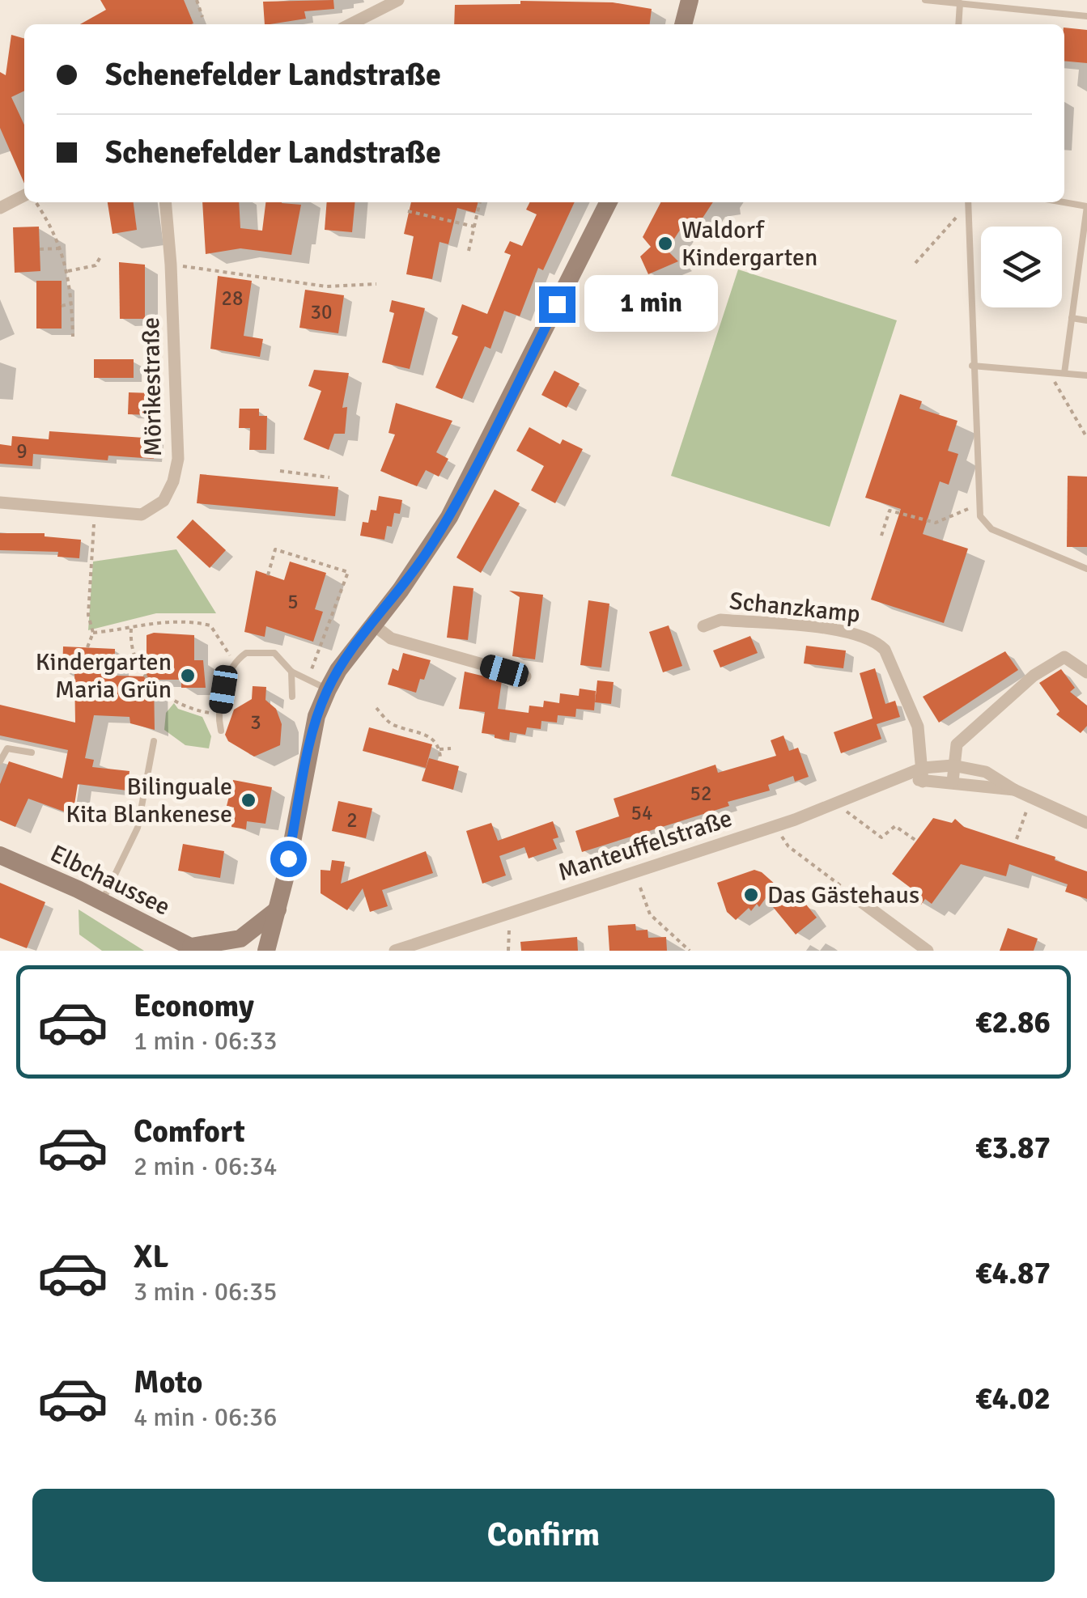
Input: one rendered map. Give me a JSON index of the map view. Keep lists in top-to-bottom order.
{
  "streets": {
    "main road": ["Elbchaussee"],
    "street": ["Mörikestraße", "Schanzkamp", "Manteuffelstraße"]
  },
  "crossings": [
    ["Schanzkamp", "Manteuffelstraße"]
  ],
  "places": [
    "Waldorf Kindergarten",
    "Kindergarten Maria Grün",
    "Bilinguale Kita Blankenese",
    "Das Gästehaus"
  ],
  "house_numbers": [
    "28",
    "30",
    "9",
    "5",
    "3",
    "52",
    "54",
    "2"
  ],
  "page": {
    "banner": ["Schenefelder Landstraße", "Schenefelder Landstraße"],
    "bubble": "1 min",
    "list": [
      {
        "name": "Economy",
        "note": "1 min · 06:33",
        "value": "€2.86"
      },
      {
        "name": "Comfort",
        "note": "2 min · 06:34",
        "value": "€3.87"
      },
      {
        "name": "XL",
        "note": "3 min · 06:35",
        "value": "€4.87"
      },
      {
        "name": "Moto",
        "note": "4 min · 06:36",
        "value": "€4.02"
      }
    ],
    "buttons": "Confirm"
  }
}
